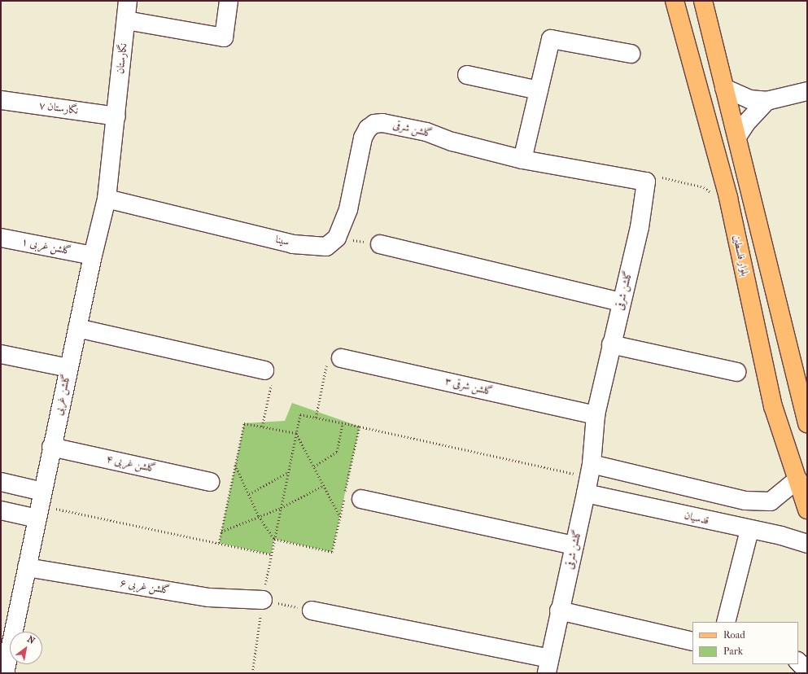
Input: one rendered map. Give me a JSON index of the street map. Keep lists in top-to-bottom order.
{
  "streets": {
    "main road": ["بلوار فلسطین"],
    "street": [
      "نگارستان",
      "نگارستان ۷",
      "گلشن شرقی",
      "سینا",
      "گلشن غربی ۱",
      "گلشن شرقی ۳",
      "گلشن غربی",
      "گلشن غربی ۴",
      "قدسیان",
      "گلشن غربی ۶"
    ]
  },
  "crossings": [
    ["نگارستان", "نگارستان ۷"],
    ["نگارستان", "گلشن غربی"],
    ["نگارستان ۷", "گلشن غربی"],
    ["گلشن شرقی", "سینا"],
    ["گلشن شرقی", "گلشن شرقی ۳"],
    ["گلشن شرقی", "قدسیان"],
    ["سینا", "گلشن غربی"],
    ["گلشن غربی ۱", "گلشن غربی"],
    ["گلشن غربی", "گلشن غربی ۴"],
    ["گلشن غربی", "گلشن غربی ۶"]
  ],
  "legend": ["Road", "Park"],
  "north": "top right"
}
